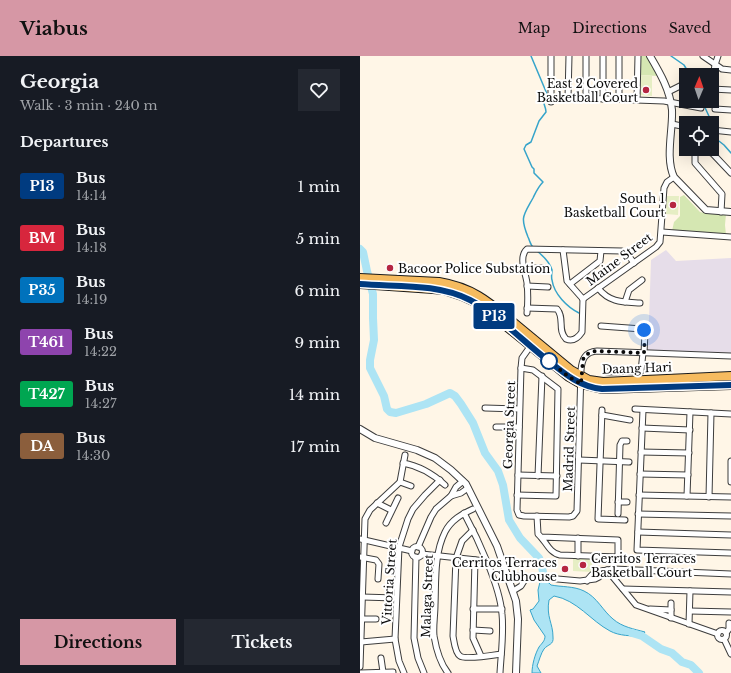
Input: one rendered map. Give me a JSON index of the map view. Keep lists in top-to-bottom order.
{
  "streets": {
    "main road": ["Daang Hari"],
    "street": [
      "Maine Street",
      "Georgia Street",
      "Madrid Street",
      "Vittoria Street",
      "Malaga Street"
    ]
  },
  "crossings": [
    ["Daang Hari", "Georgia Street"],
    ["Daang Hari", "Madrid Street"],
    ["Georgia Street", "Madrid Street"]
  ],
  "places": [
    "East 2 Covered Basketball Court",
    "South 1 Basketball Court",
    "Bacoor Police Substation",
    "Cerritos Terraces Basketball Court",
    "Cerritos Terraces Clubhouse"
  ],
  "lines": ["bus line P13"],
  "north": "top",
  "page": {
    "header": "Viabus",
    "nav": ["Map", "Directions", "Saved"],
    "heading": [
      ["Georgia", "Walk · 3 min · 240 m"],
      "Departures"
    ],
    "on_map": "P13",
    "list": [
      {
        "mark": "P13",
        "name": "Bus",
        "note": "14:14",
        "value": "1 min"
      },
      {
        "mark": "BM",
        "name": "Bus",
        "note": "14:18",
        "value": "5 min"
      },
      {
        "mark": "P35",
        "name": "Bus",
        "note": "14:19",
        "value": "6 min"
      },
      {
        "mark": "T461",
        "name": "Bus",
        "note": "14:22",
        "value": "9 min"
      },
      {
        "mark": "T427",
        "name": "Bus",
        "note": "14:27",
        "value": "14 min"
      },
      {
        "mark": "DA",
        "name": "Bus",
        "note": "14:30",
        "value": "17 min"
      }
    ],
    "buttons": ["Directions", "Tickets"]
  }
}
